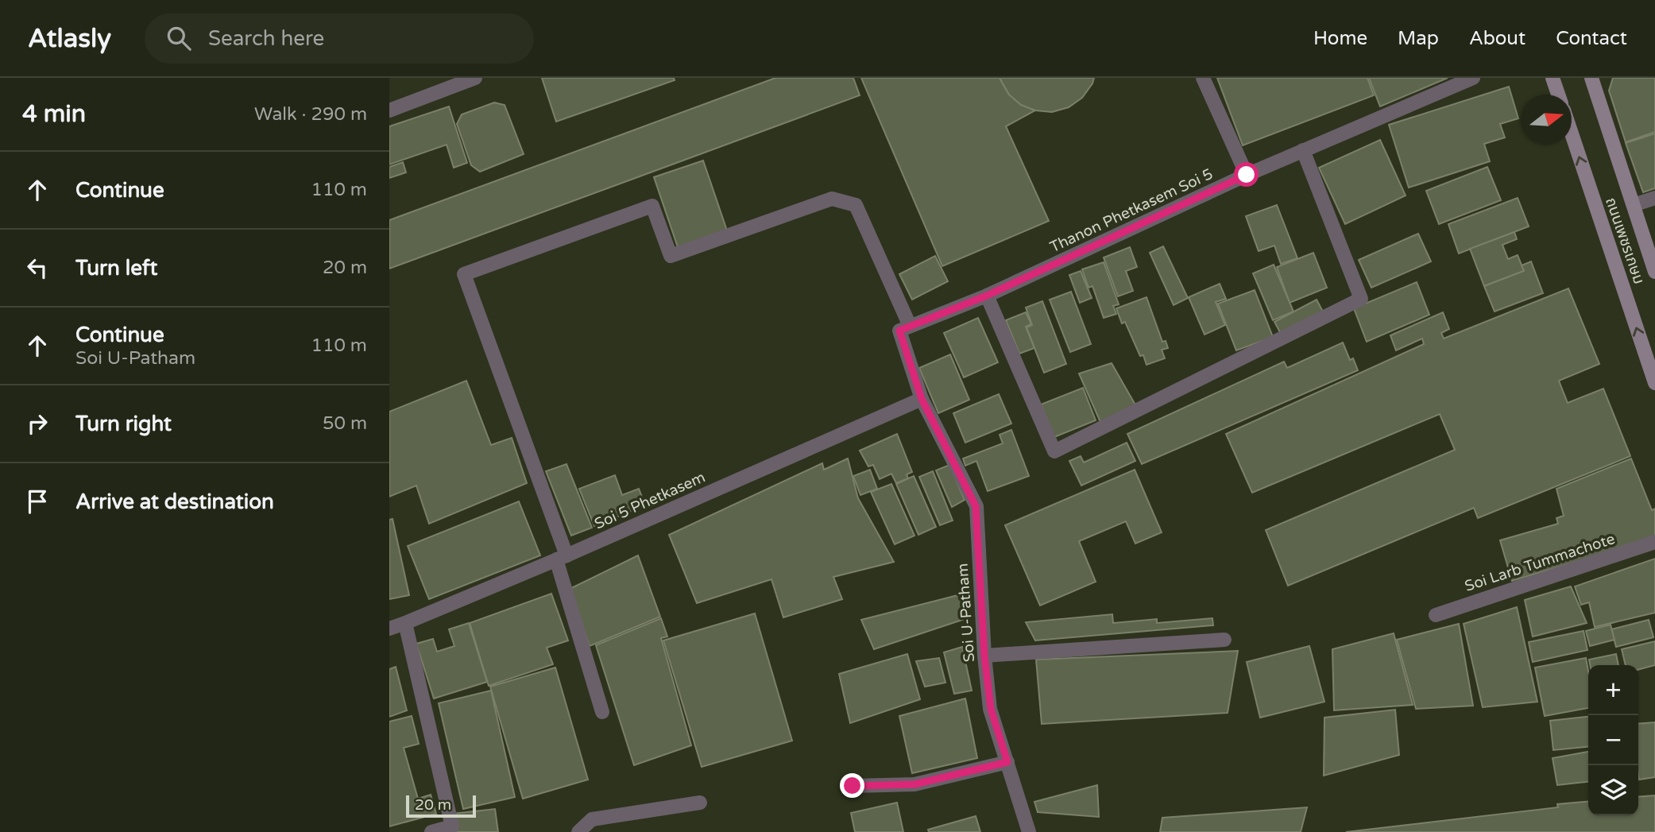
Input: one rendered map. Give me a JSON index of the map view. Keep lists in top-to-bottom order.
{
  "streets": {
    "main road": ["ถนนเพชรเกษม"],
    "street": [
      "Thanon Phetkasem Soi 5",
      "Soi 5 Phetkasem",
      "Soi Larb Tummachote",
      "Soi U-Patham"
    ]
  },
  "crossings": [
    ["Soi 5 Phetkasem", "Soi U-Patham"]
  ],
  "scale_bar": "20 m",
  "north": "right",
  "page": {
    "header": "Atlasly",
    "search": "Search here",
    "nav": [
      "Home",
      "Map",
      "About",
      "Contact"
    ],
    "heading": ["4 min", "Walk · 290 m"],
    "list": [
      ["Continue", "110 m"],
      ["Turn left", "20 m"],
      ["Continue", "Soi U-Patham", "110 m"],
      ["Turn right", "50 m"],
      "Arrive at destination"
    ],
    "map_buttons": ["+", "−"],
    "scale": "20 m"
  }
}
